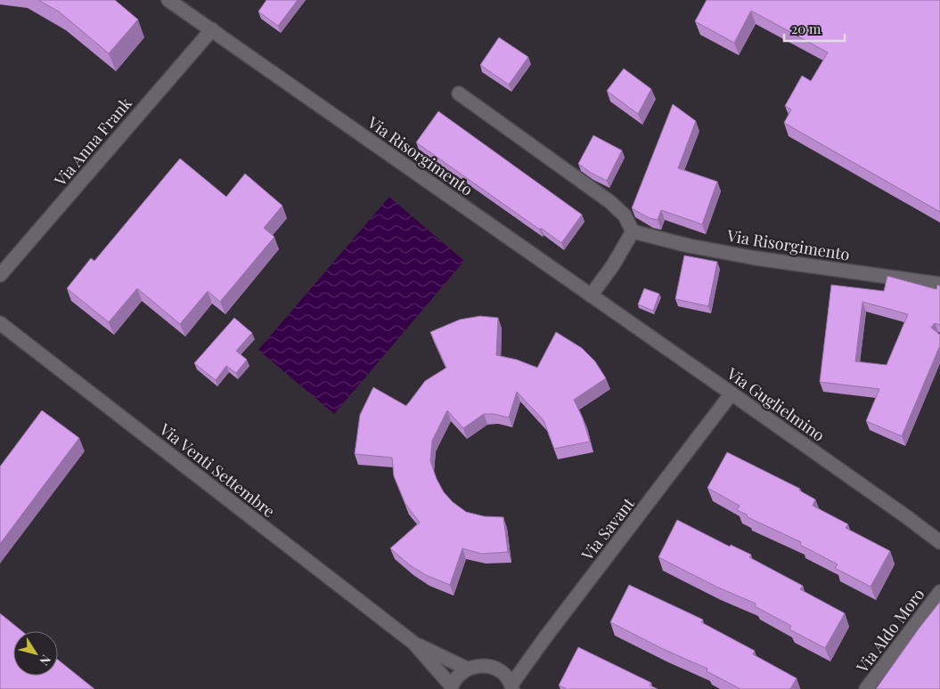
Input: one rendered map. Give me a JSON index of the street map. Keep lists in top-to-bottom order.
{
  "streets": {
    "street": [
      "Via Anna Frank",
      "Via Risorgimento",
      "Via Guglielmino",
      "Via Venti Settembre",
      "Via Savant",
      "Via Aldo Moro"
    ]
  },
  "crossings": [
    ["Via Anna Frank", "Via Risorgimento"],
    ["Via Risorgimento", "Via Guglielmino"],
    ["Via Guglielmino", "Via Savant"]
  ],
  "scale_bar": "20 m",
  "north": "bottom right"
}
